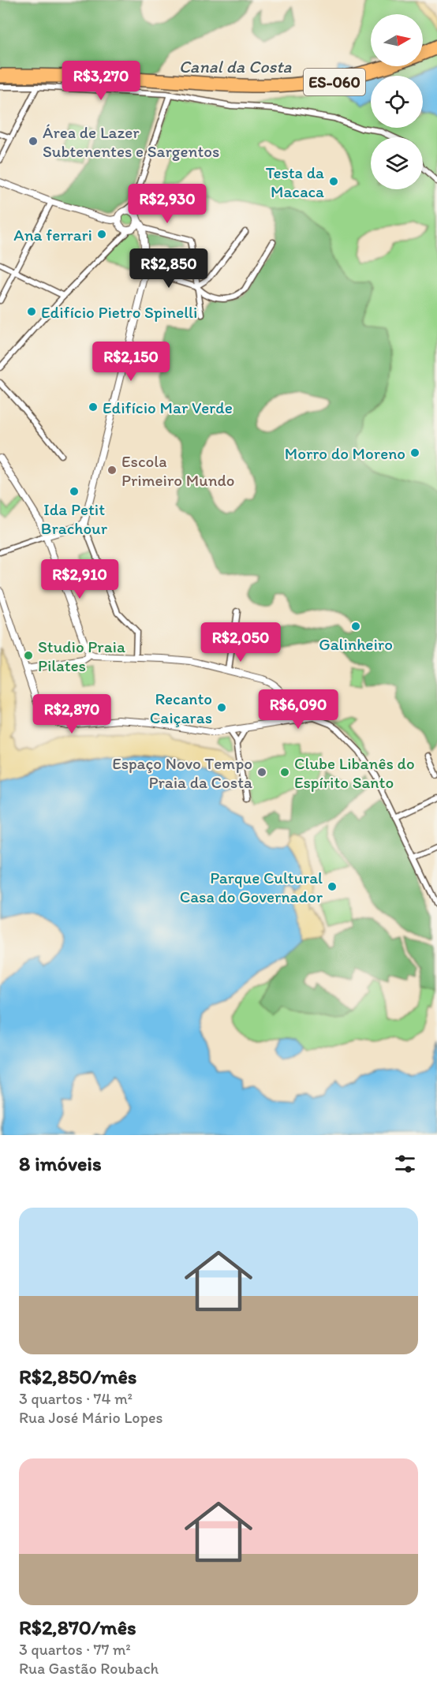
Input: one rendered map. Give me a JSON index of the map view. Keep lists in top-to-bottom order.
{
  "streets": {
    "main road": ["ES-060"]
  },
  "water": ["Canal da Costa"],
  "places": [
    "Área de Lazer Subtenentes e Sargentos",
    "Testa da Macaca",
    "Ana ferrari",
    "Edifício Pietro Spinelli",
    "Edifício Mar Verde",
    "Morro do Moreno",
    "Escola Primeiro Mundo",
    "Ida Petit Brachour",
    "Galinheiro",
    "Studio Praia Pilates",
    "Recanto Caiçaras",
    "Espaço Novo Tempo Praia da Costa",
    "Clube Libanês do Espírito Santo",
    "Parque Cultural Casa do Governador"
  ],
  "north": "right",
  "page": {
    "price": [
      "R$3,270",
      "R$2,930",
      "R$2,850",
      "R$2,150",
      "R$2,910",
      "R$2,050",
      "R$6,090",
      "R$2,870"
    ],
    "heading": "8 imóveis",
    "list": [
      {
        "name": "R$2,850/mês",
        "note": "3 quartos · 74 m² · Rua José Mário Lopes"
      },
      {
        "name": "R$2,870/mês",
        "note": "3 quartos · 77 m² · Rua Gastão Roubach"
      }
    ]
  }
}
